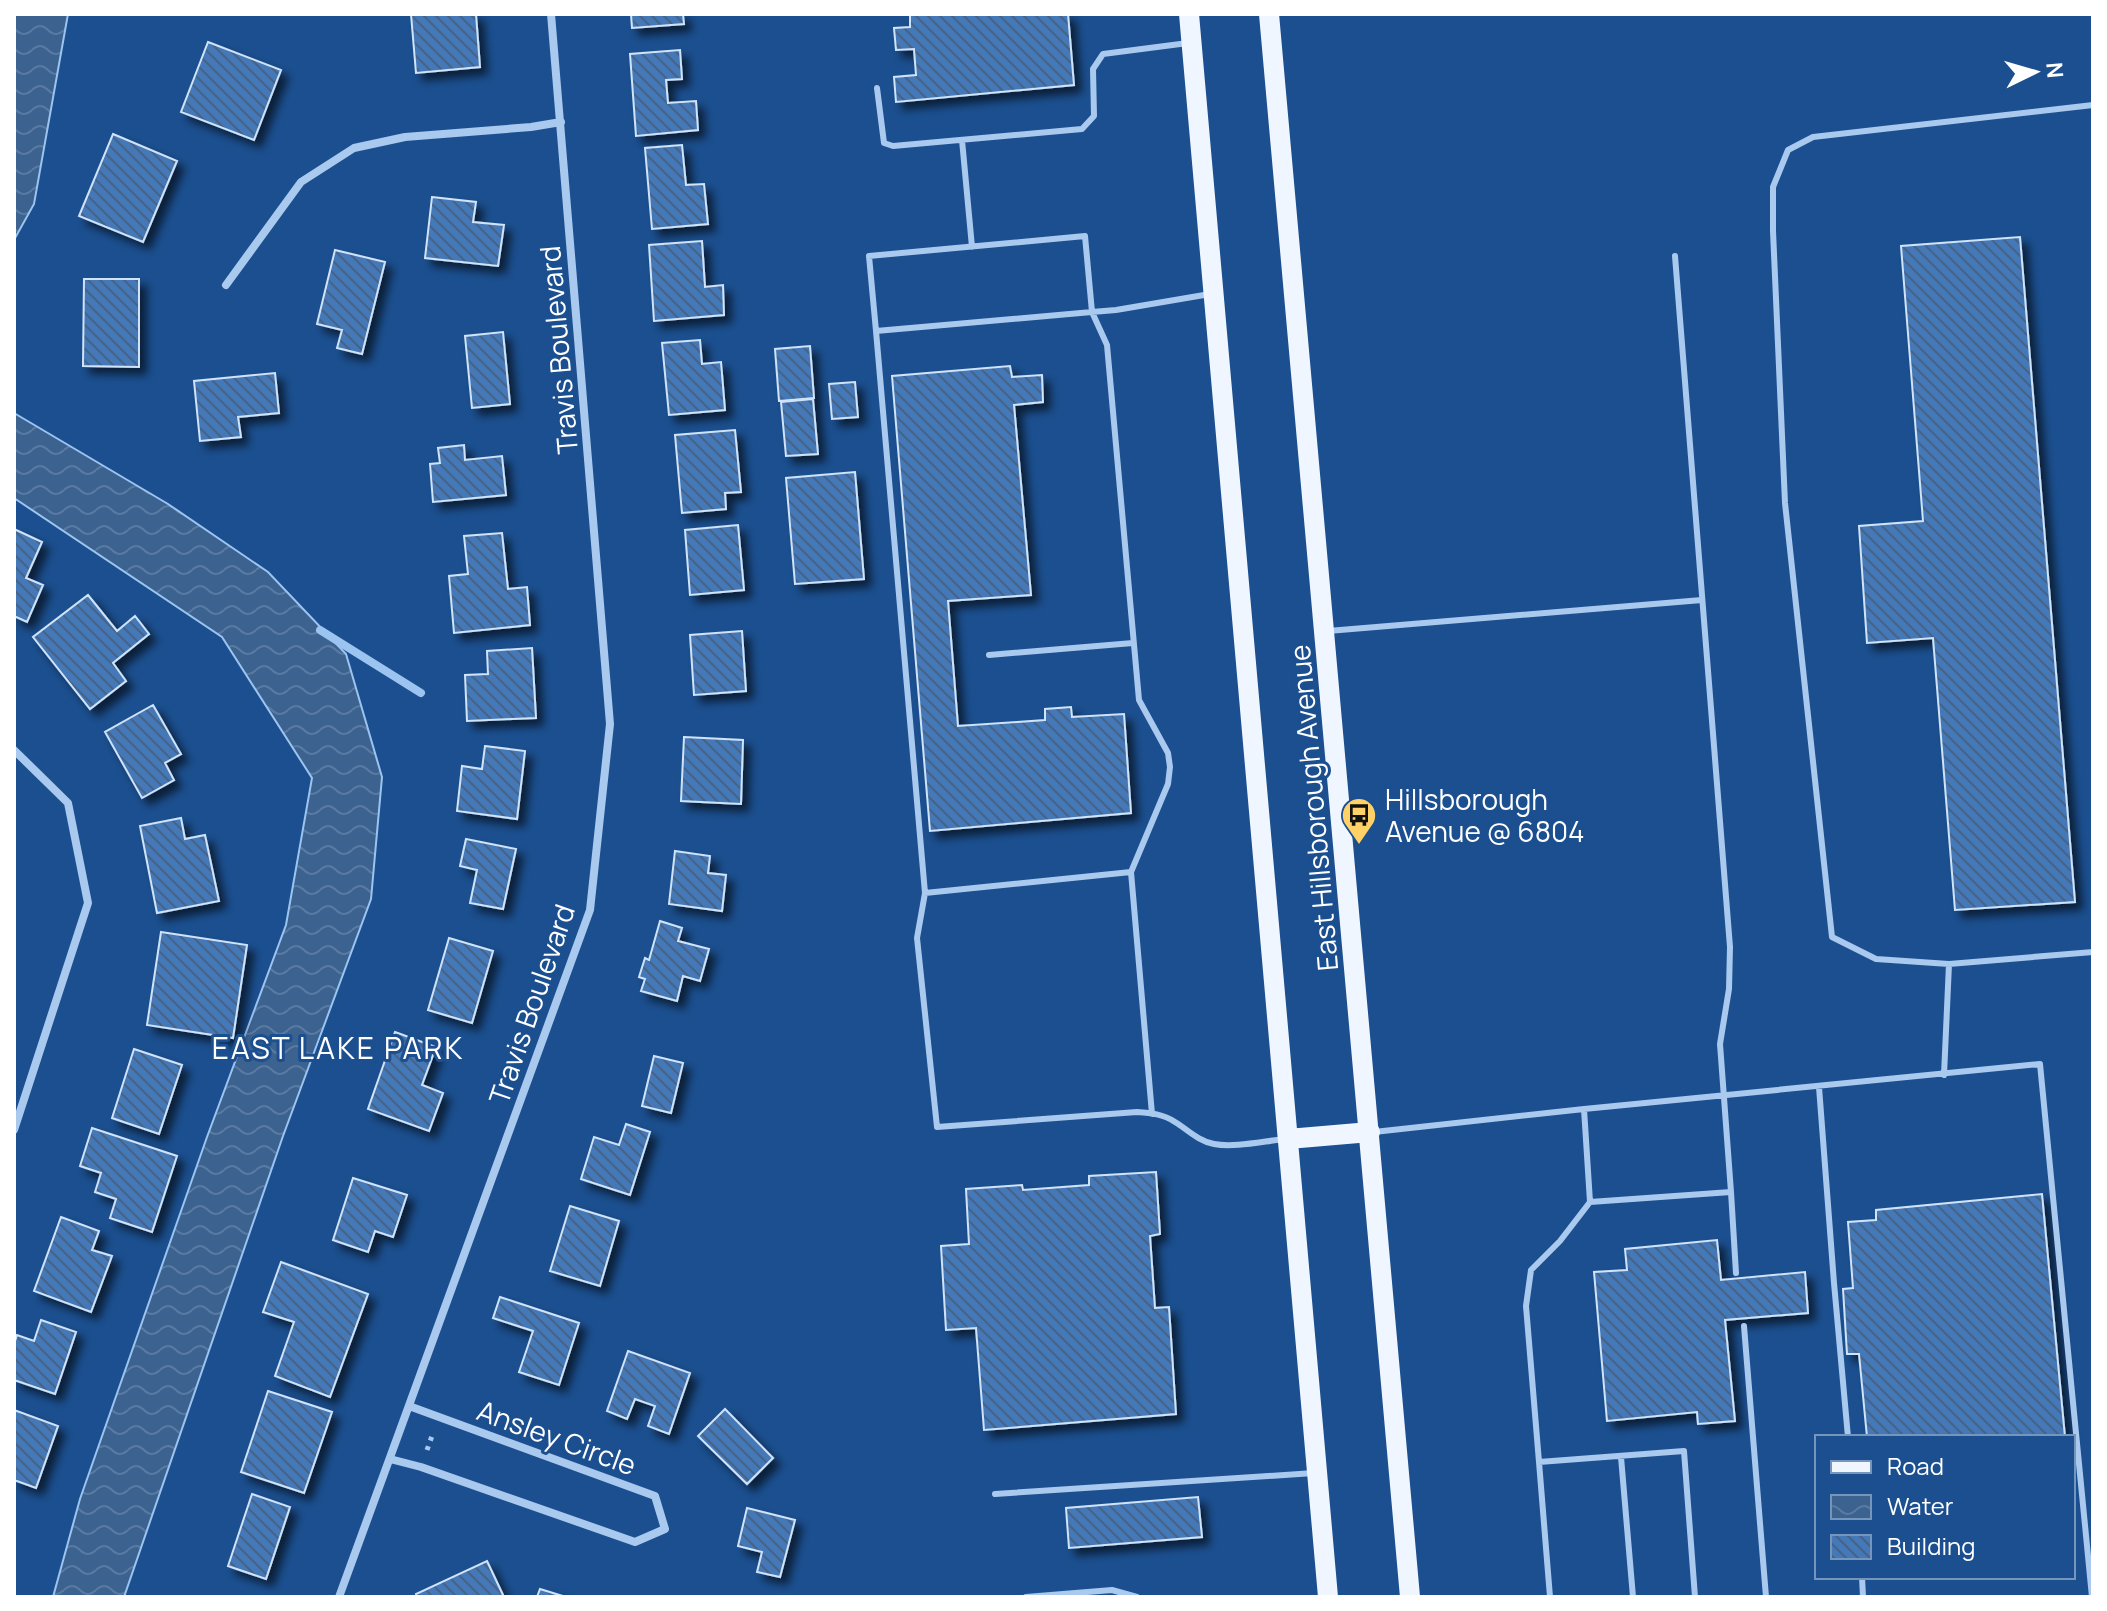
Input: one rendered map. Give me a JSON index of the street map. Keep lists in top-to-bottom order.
{
  "streets": {
    "main road": ["East Hillsborough Avenue"],
    "street": ["Travis Boulevard", "Ansley Circle"]
  },
  "crossings": [
    ["Travis Boulevard", "Ansley Circle"]
  ],
  "districts": ["EAST LAKE PARK"],
  "places": {
    "bus stop": ["Hillsborough Avenue @ 6804"]
  },
  "legend": ["Road", "Water", "Building"],
  "north": "right"
}
